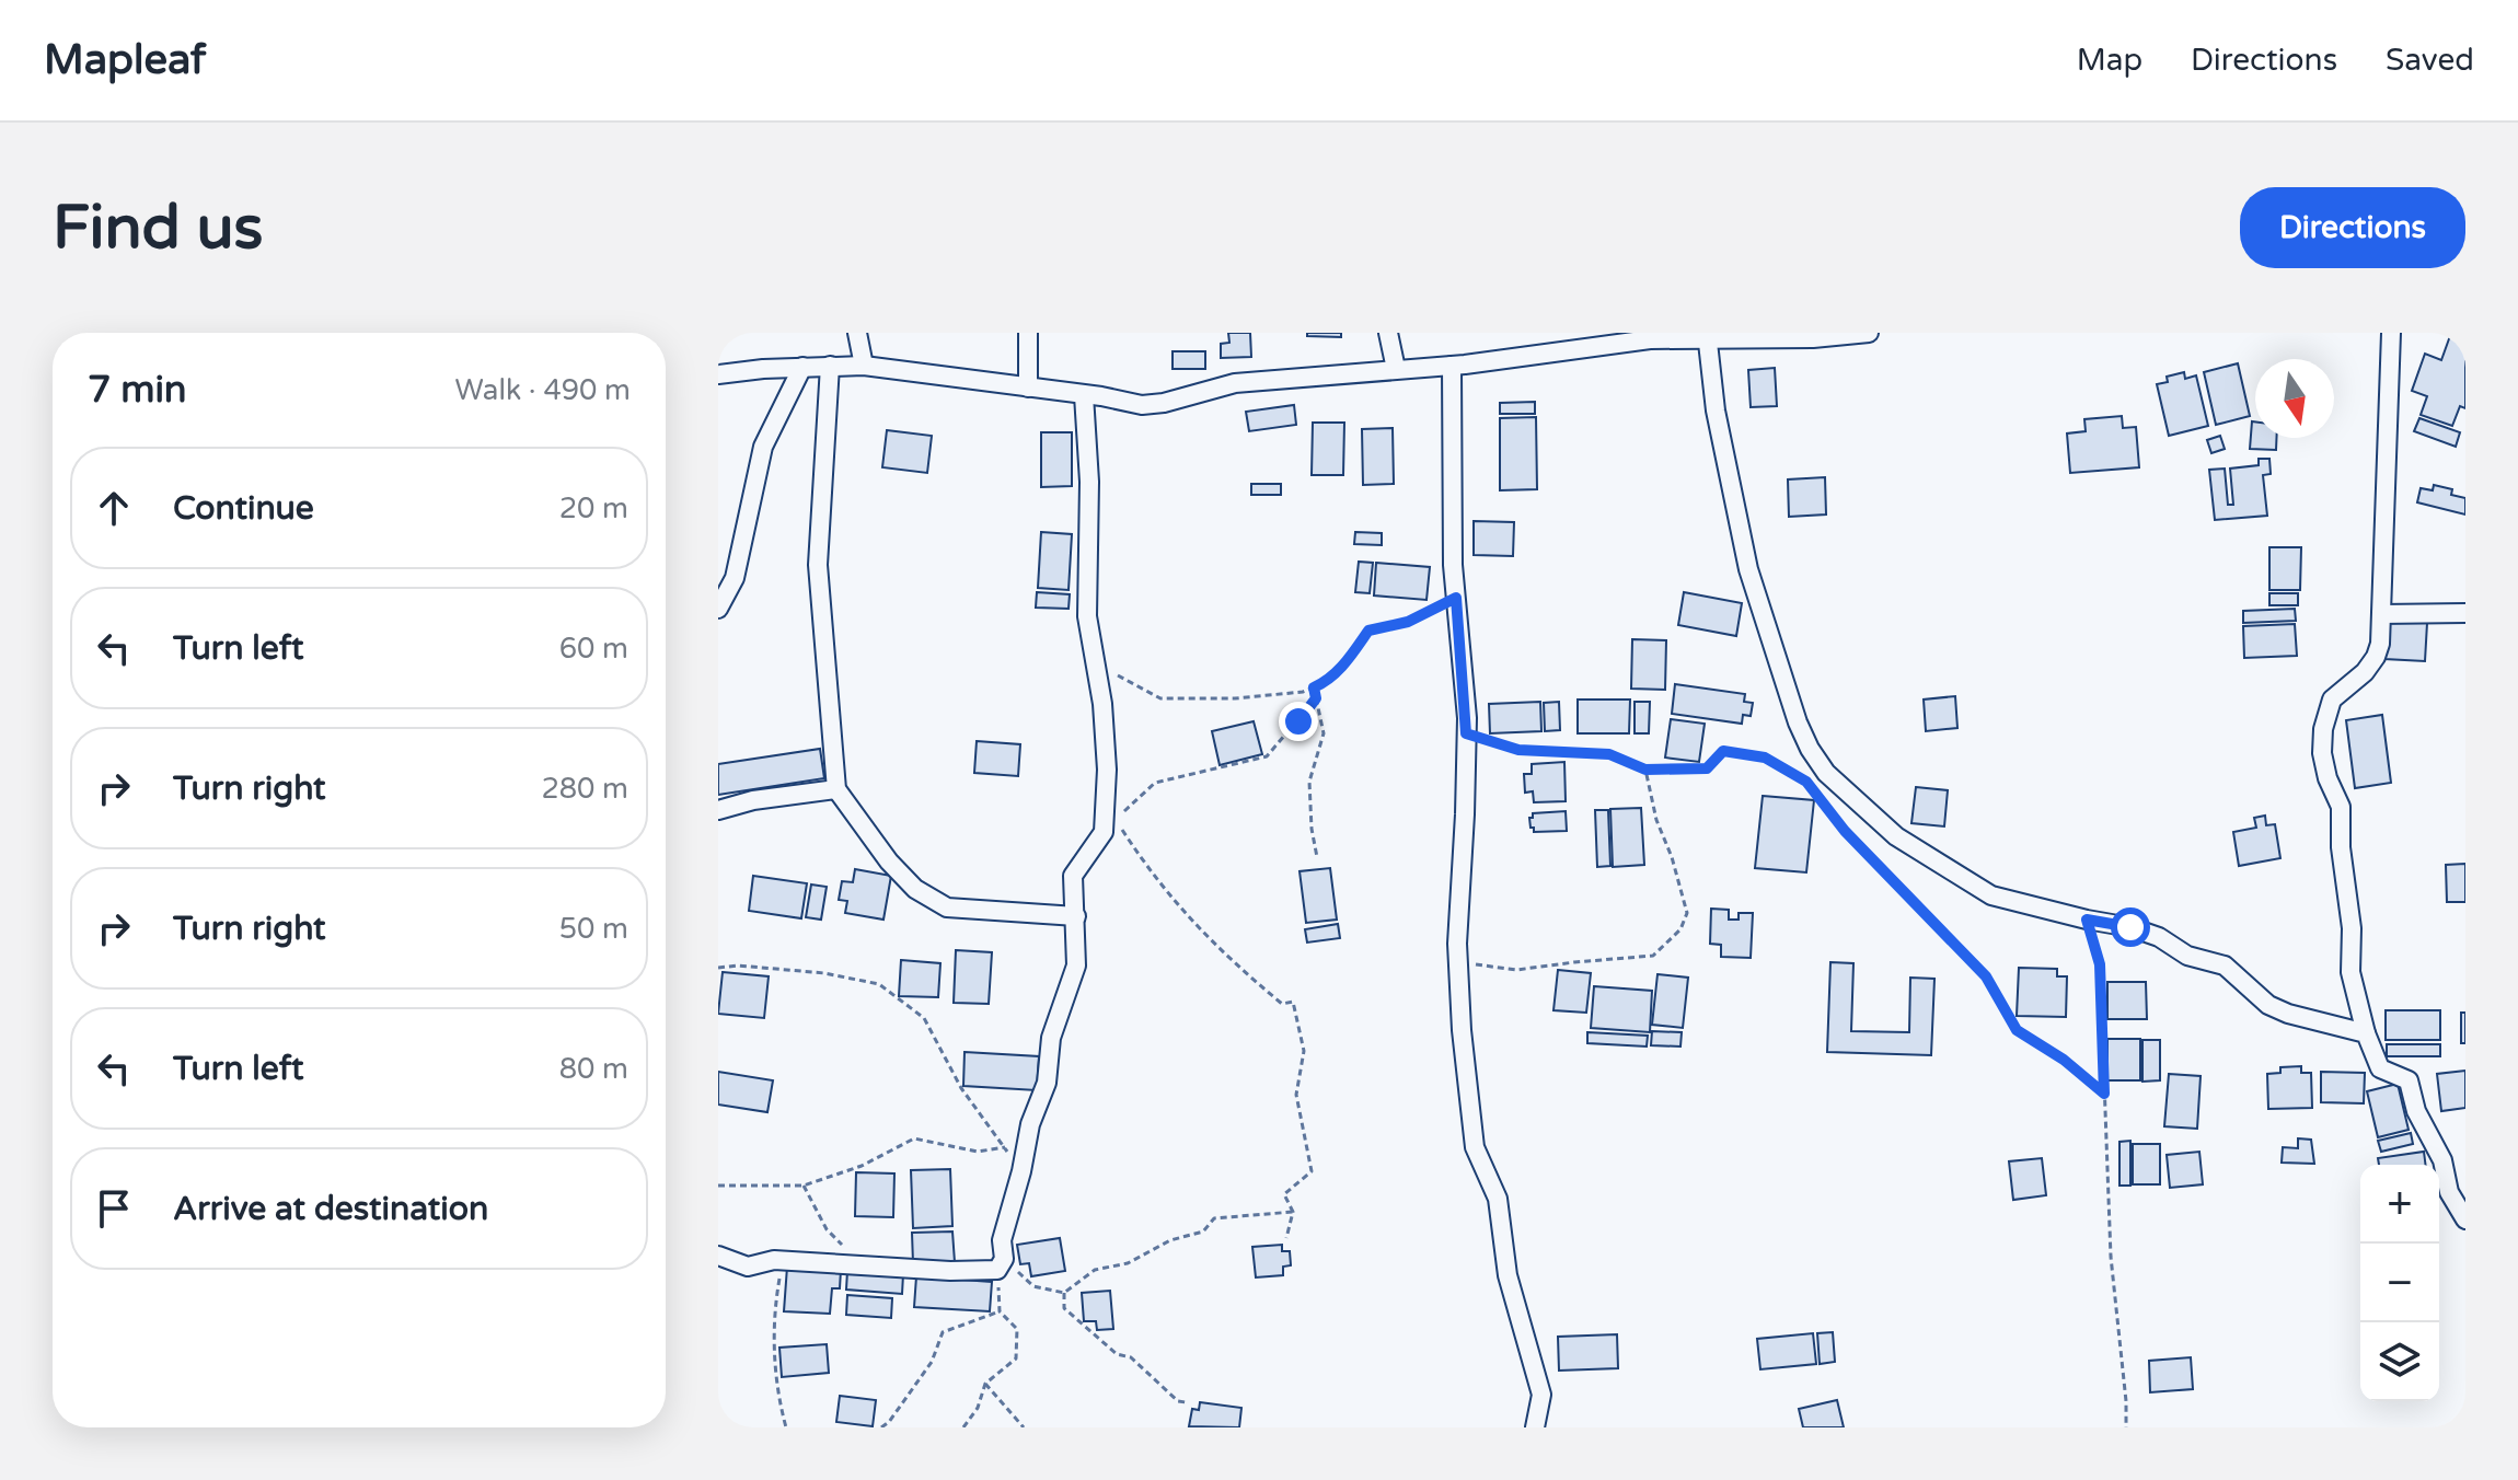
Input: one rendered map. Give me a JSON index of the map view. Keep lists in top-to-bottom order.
{
  "north": "bottom",
  "page": {
    "header": "Mapleaf",
    "nav": ["Map", "Directions", "Saved"],
    "buttons": "Directions",
    "title": "Find us",
    "heading": ["7 min", "Walk · 490 m"],
    "list": [
      ["Continue", "20 m"],
      ["Turn left", "60 m"],
      ["Turn right", "280 m"],
      ["Turn right", "50 m"],
      ["Turn left", "80 m"],
      "Arrive at destination"
    ],
    "map_buttons": ["+", "−"]
  }
}
